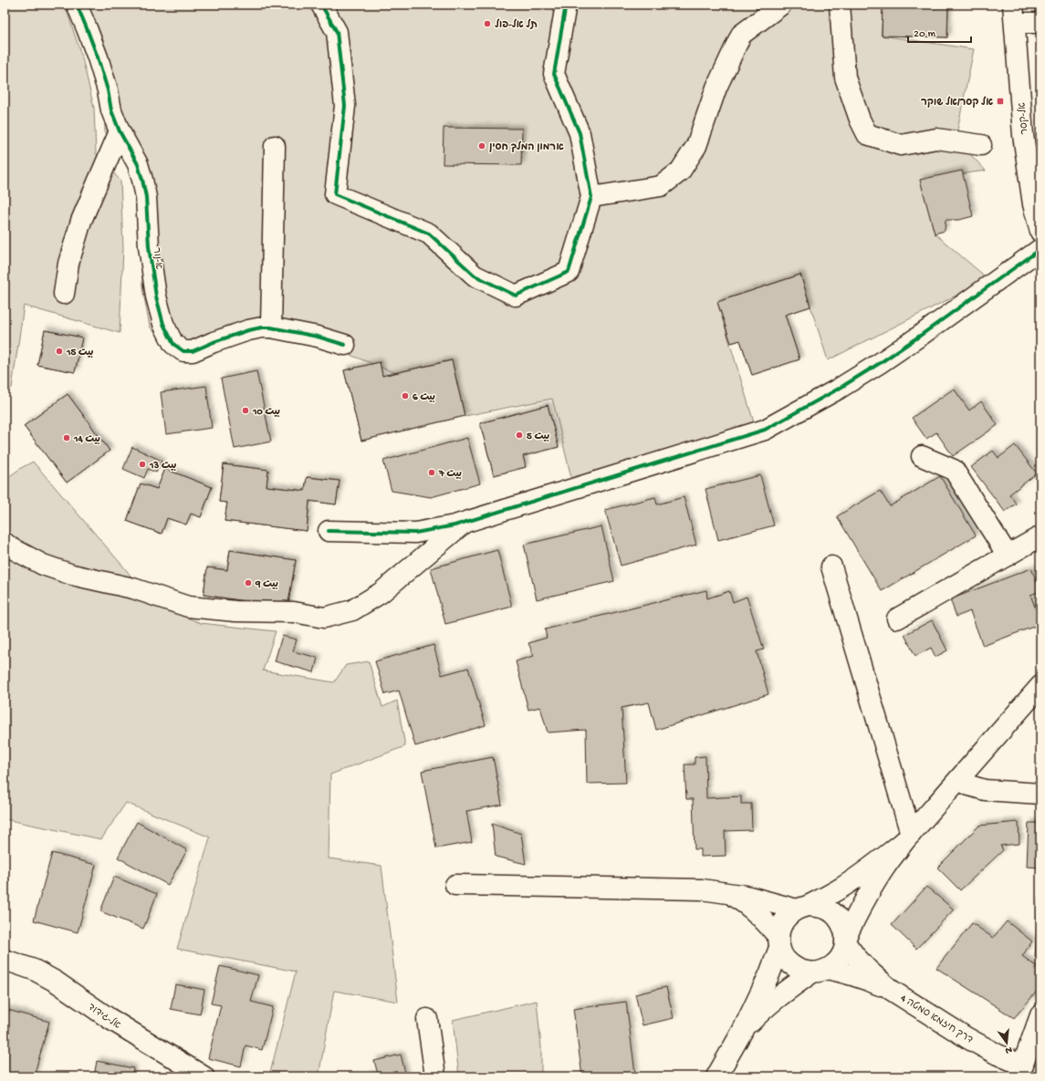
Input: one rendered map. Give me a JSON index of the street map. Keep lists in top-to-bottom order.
{
  "streets": {
    "street": [
      "אל-קסר",
      "א-נור",
      "אל-ג'דוד",
      "דרך חיזמא סמטה 4"
    ]
  },
  "places": {
    "other": [
      "תל אל-פול",
      "ארמון המלך חסין",
      "بيت 15",
      "بيت 6",
      "بيت 10",
      "بيت 5",
      "بيت 14",
      "بيت 13",
      "بيت 7",
      "بيت 9"
    ],
    "transit": ["אל קסר/אל שוקר"]
  },
  "scale_bar": "20 m",
  "north": "bottom"
}
